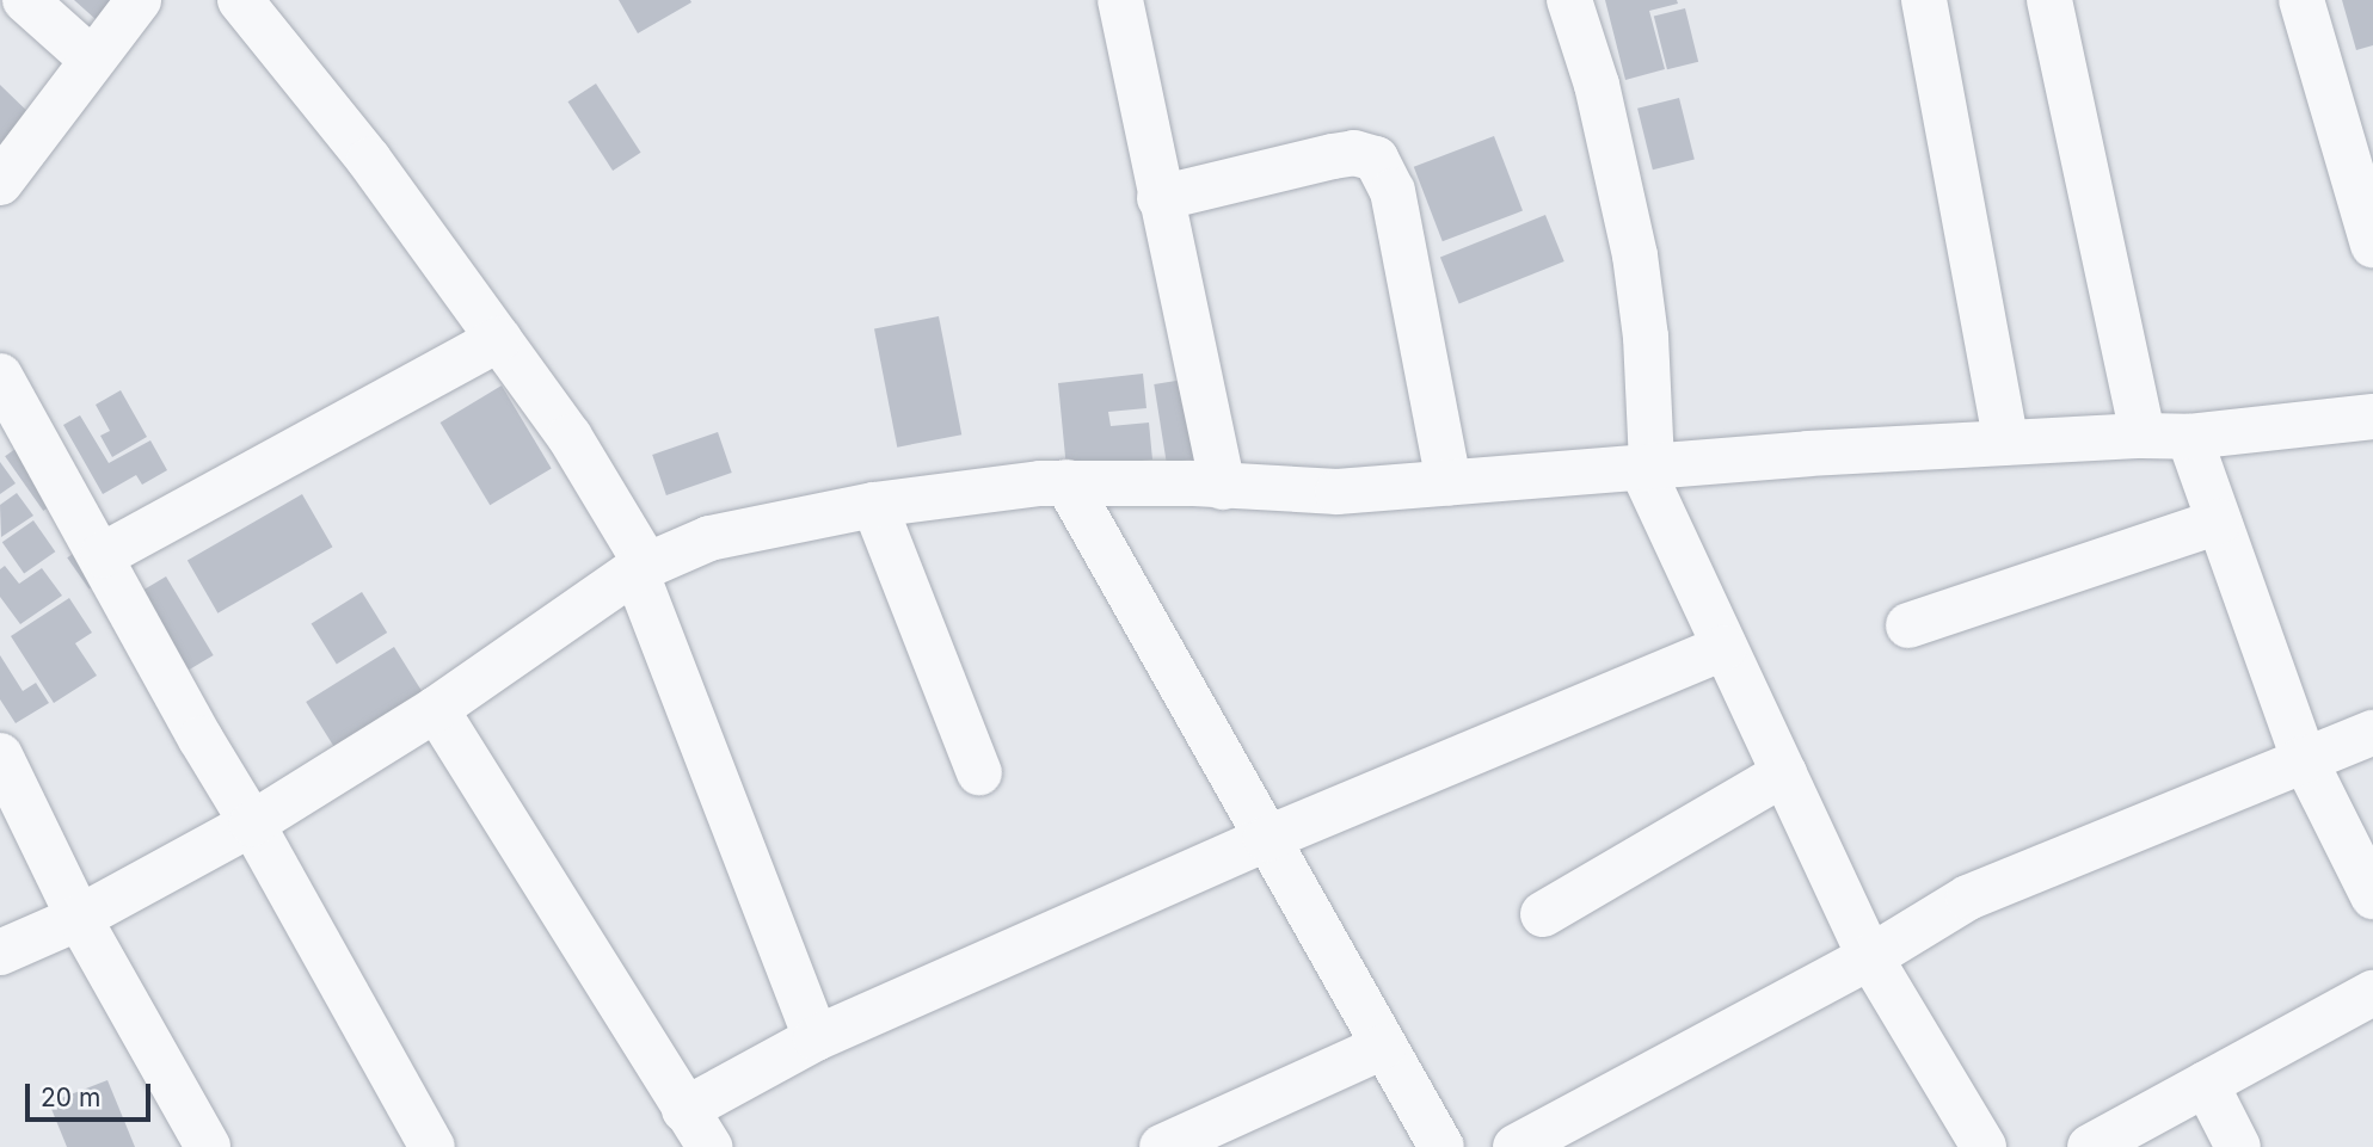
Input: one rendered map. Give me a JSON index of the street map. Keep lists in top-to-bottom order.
{
  "scale_bar": "20 m"
}
